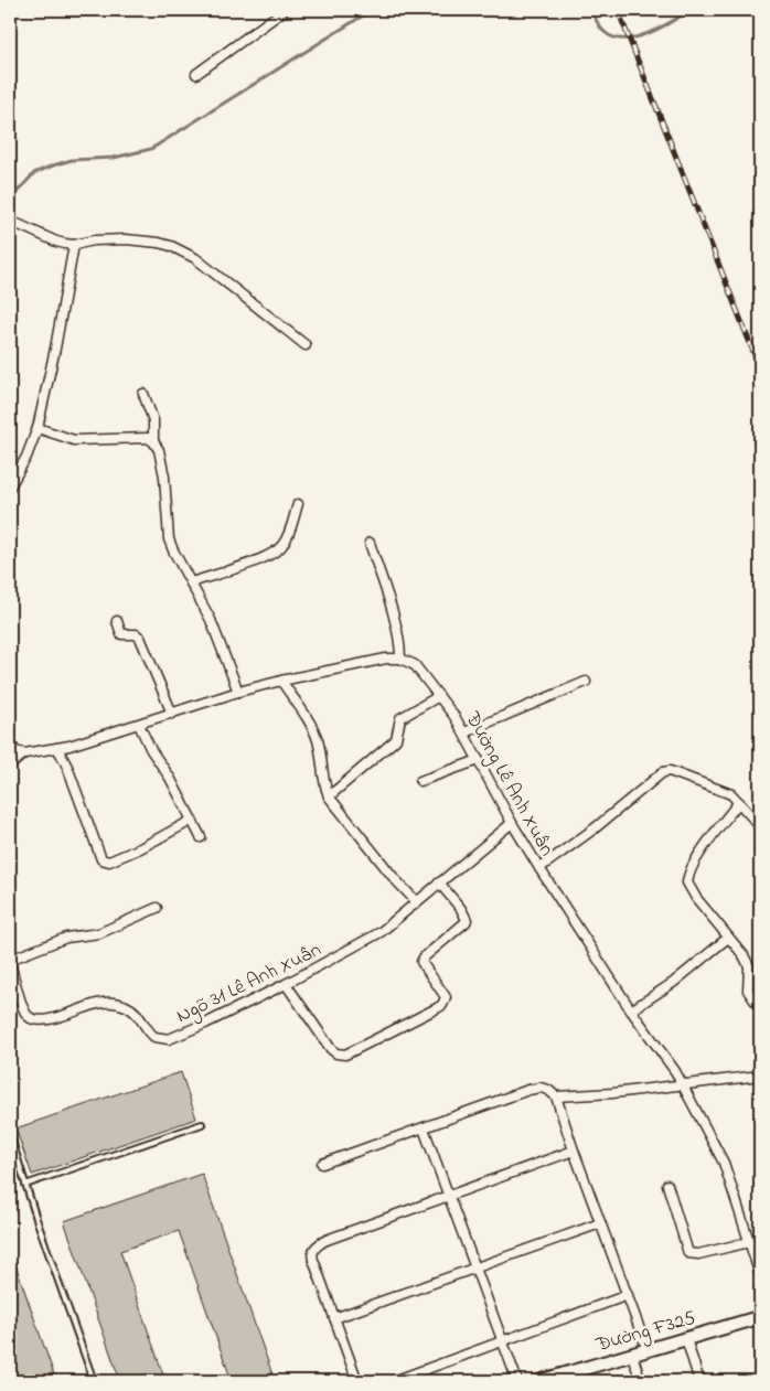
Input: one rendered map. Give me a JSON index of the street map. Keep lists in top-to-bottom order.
{
  "streets": {
    "main road": ["Đường F325"],
    "street": ["Đường Lê Anh Xuân", "Ngõ 31 Lê Anh Xuân"]
  },
  "crossings": [
    ["Đường Lê Anh Xuân", "Ngõ 31 Lê Anh Xuân"]
  ]
}
